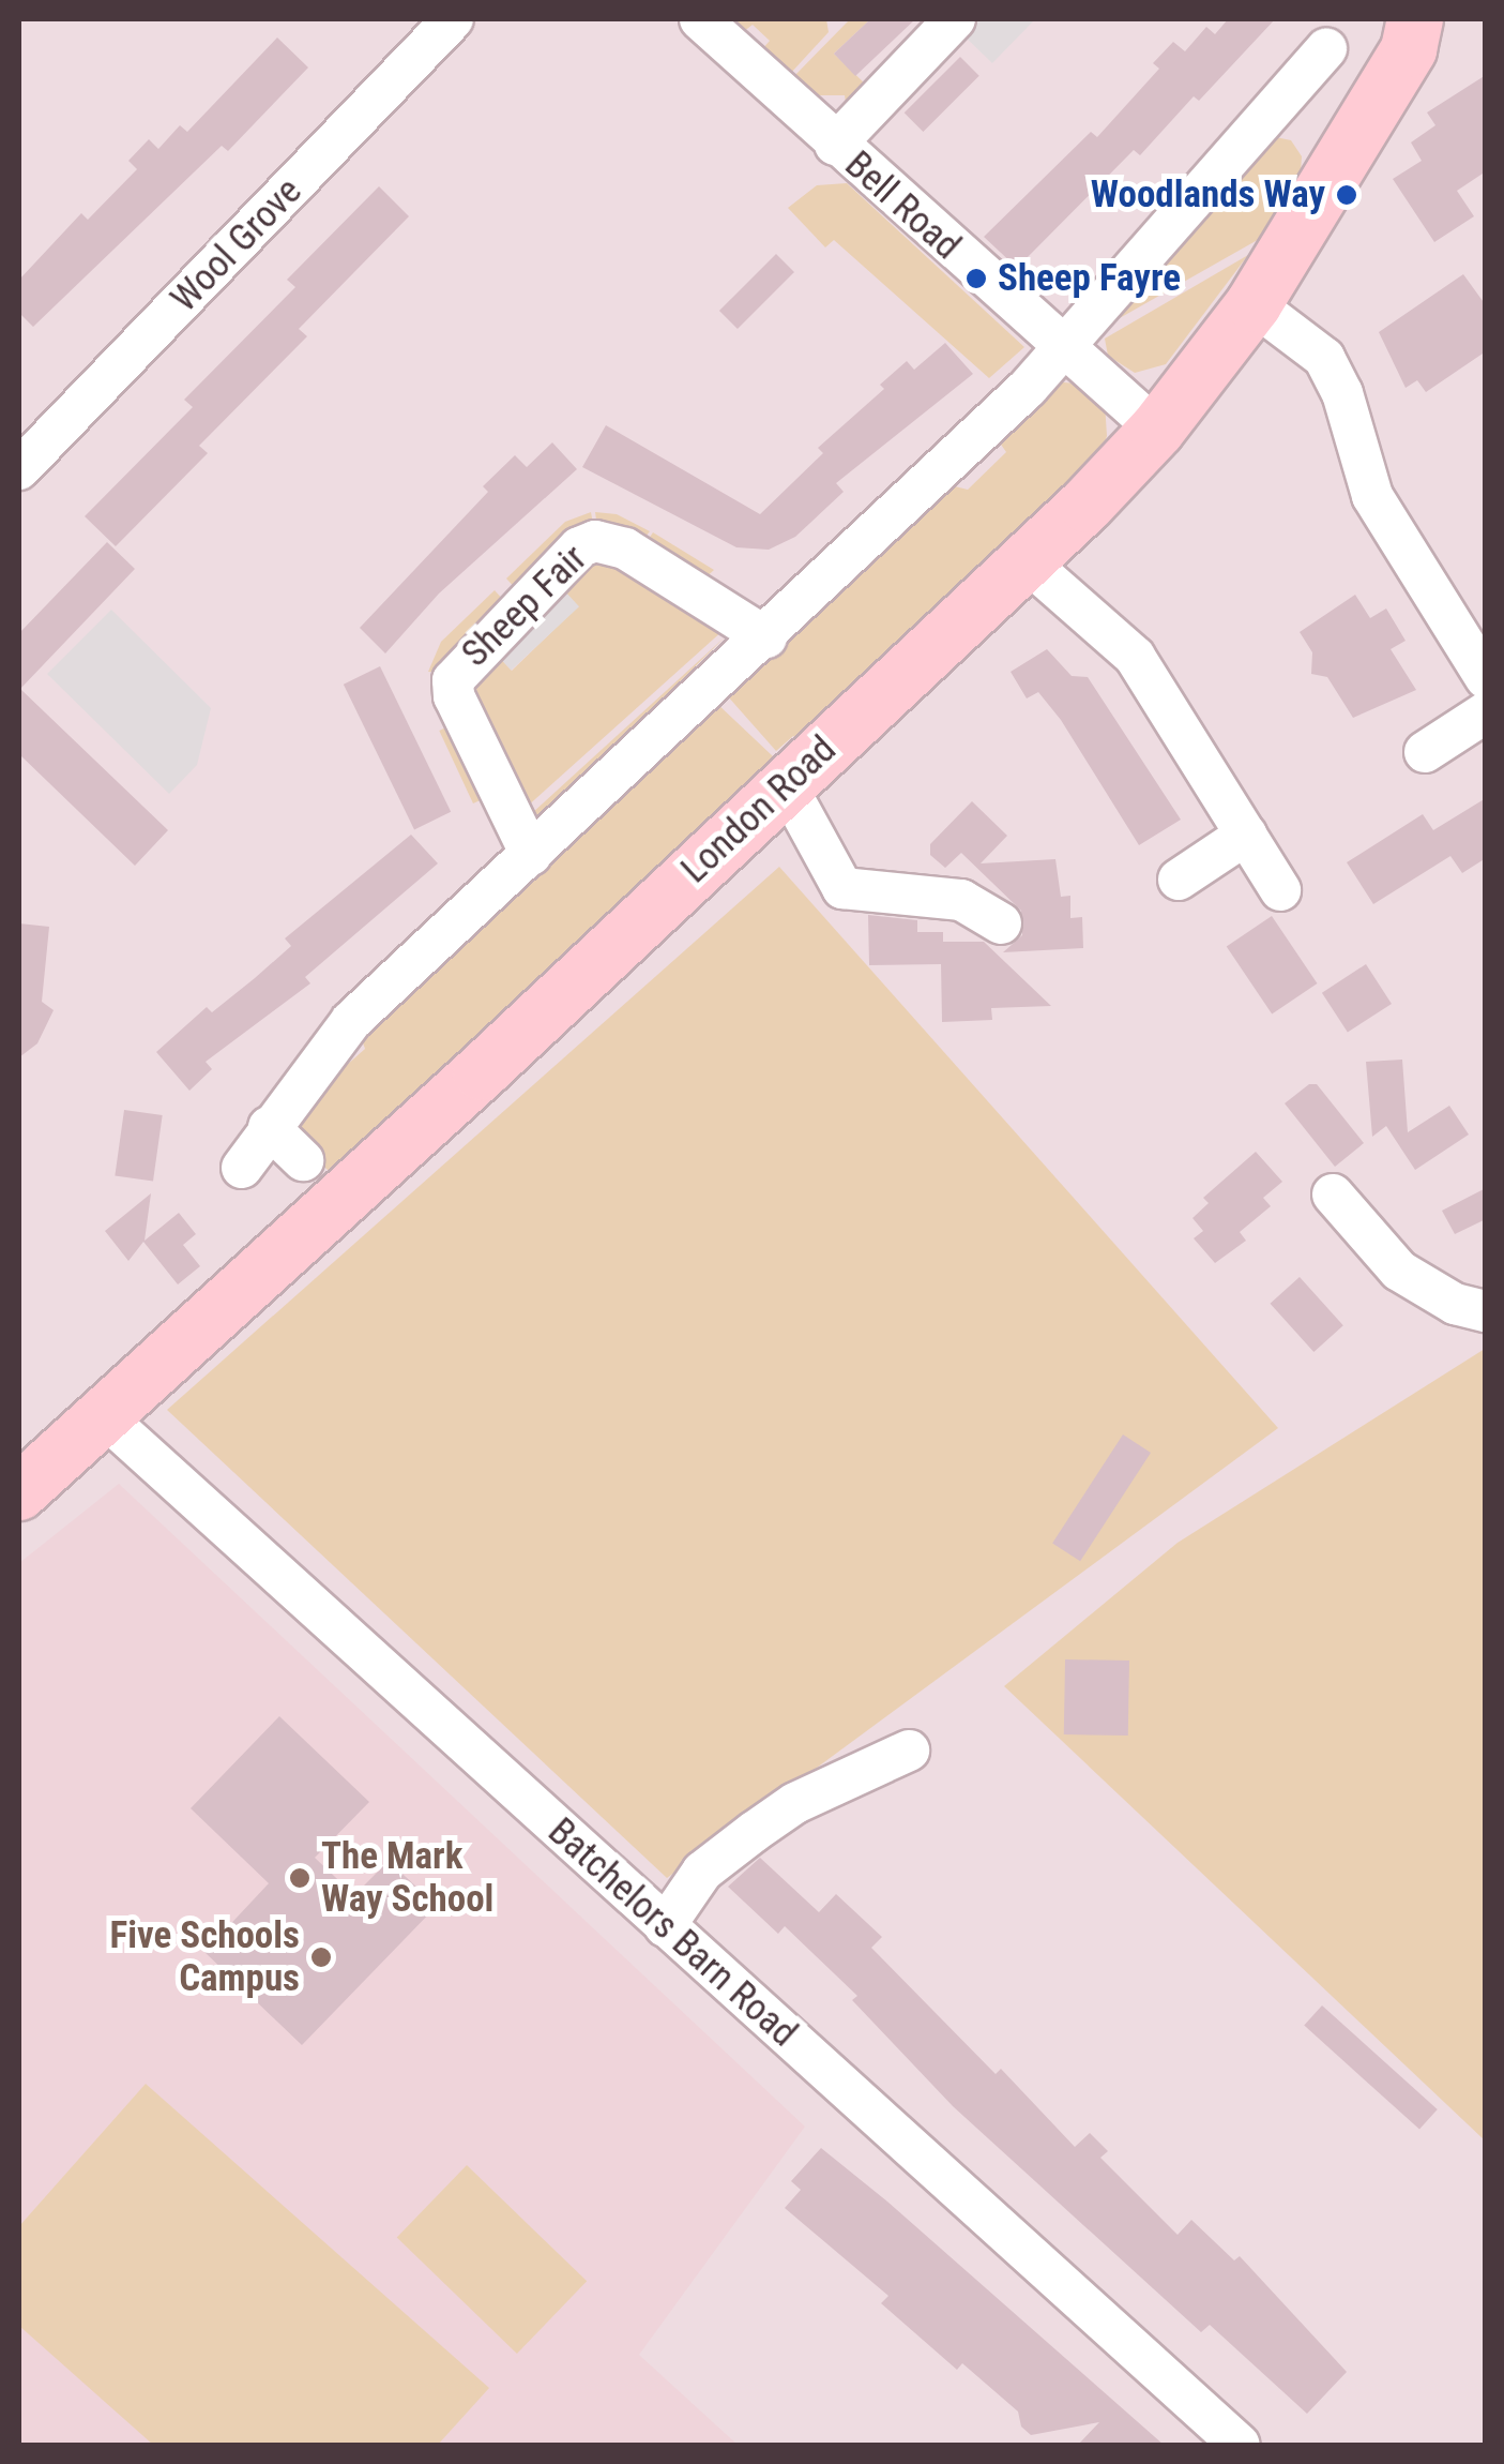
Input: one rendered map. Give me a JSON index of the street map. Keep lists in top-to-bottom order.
{
  "streets": {
    "street": [
      "Bell Road",
      "Wool Grove",
      "Sheep Fair",
      "London Road",
      "Batchelors Barn Road"
    ]
  },
  "crossings": [
    ["Bell Road", "London Road"],
    ["London Road", "Batchelors Barn Road"]
  ],
  "places": [
    "Woodlands Way",
    "Sheep Fayre",
    "The Mark Way School",
    "Five Schools Campus"
  ]
}
